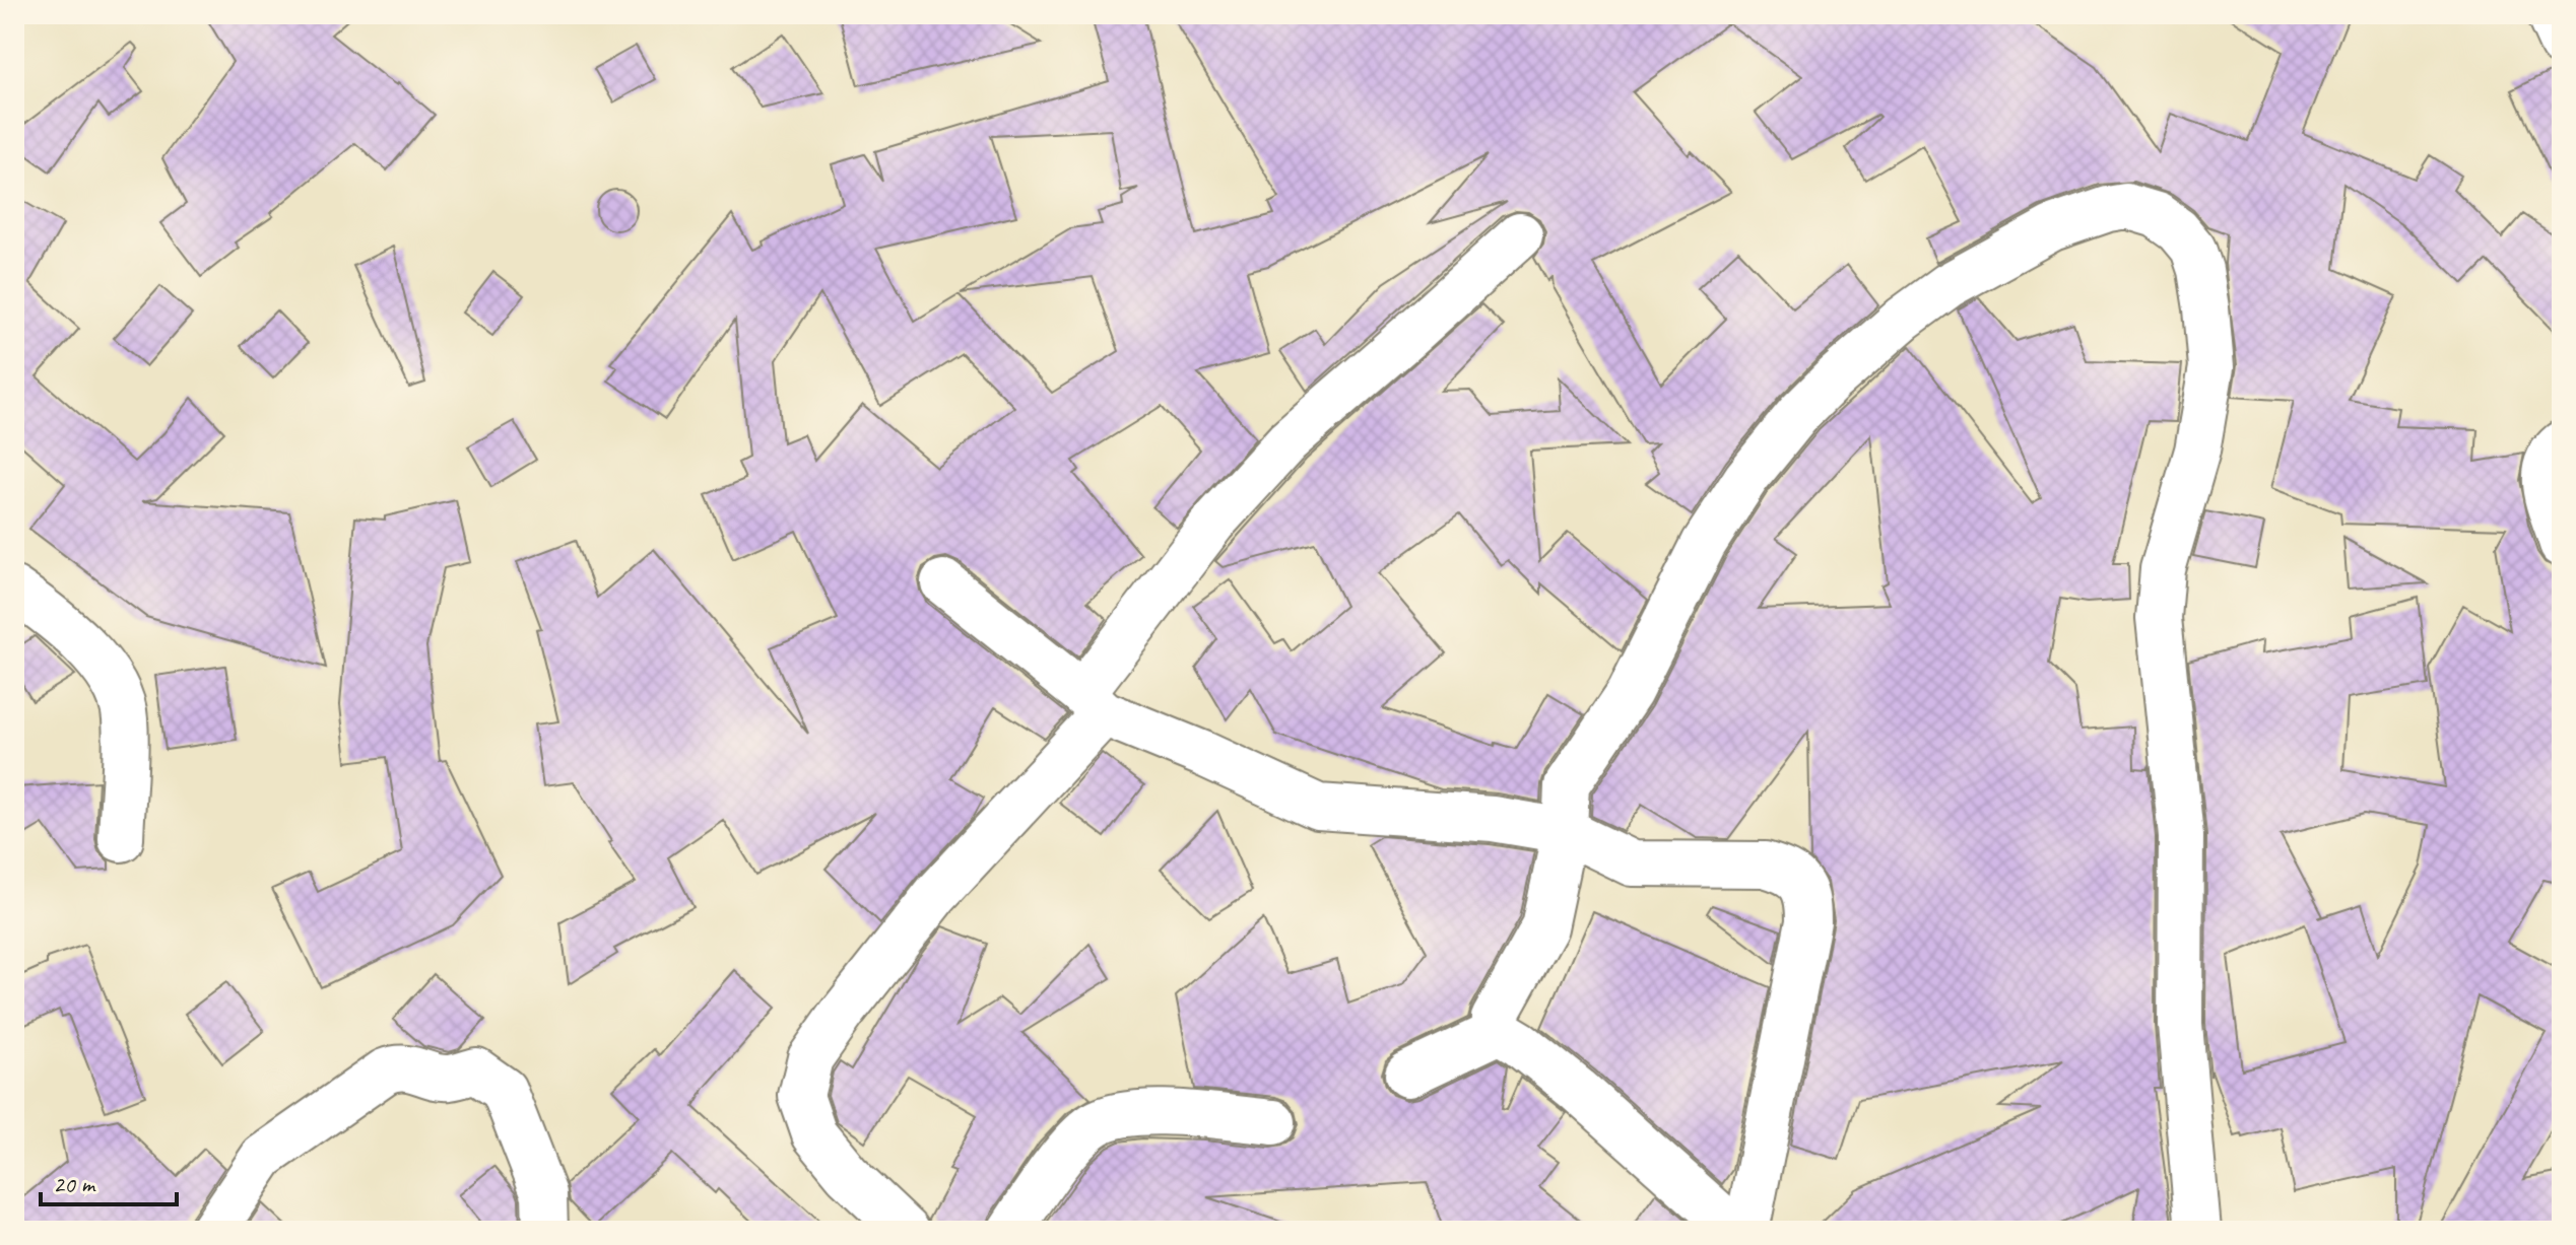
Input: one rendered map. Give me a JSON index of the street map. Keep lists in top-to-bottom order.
{
  "scale_bar": "20 m"
}
